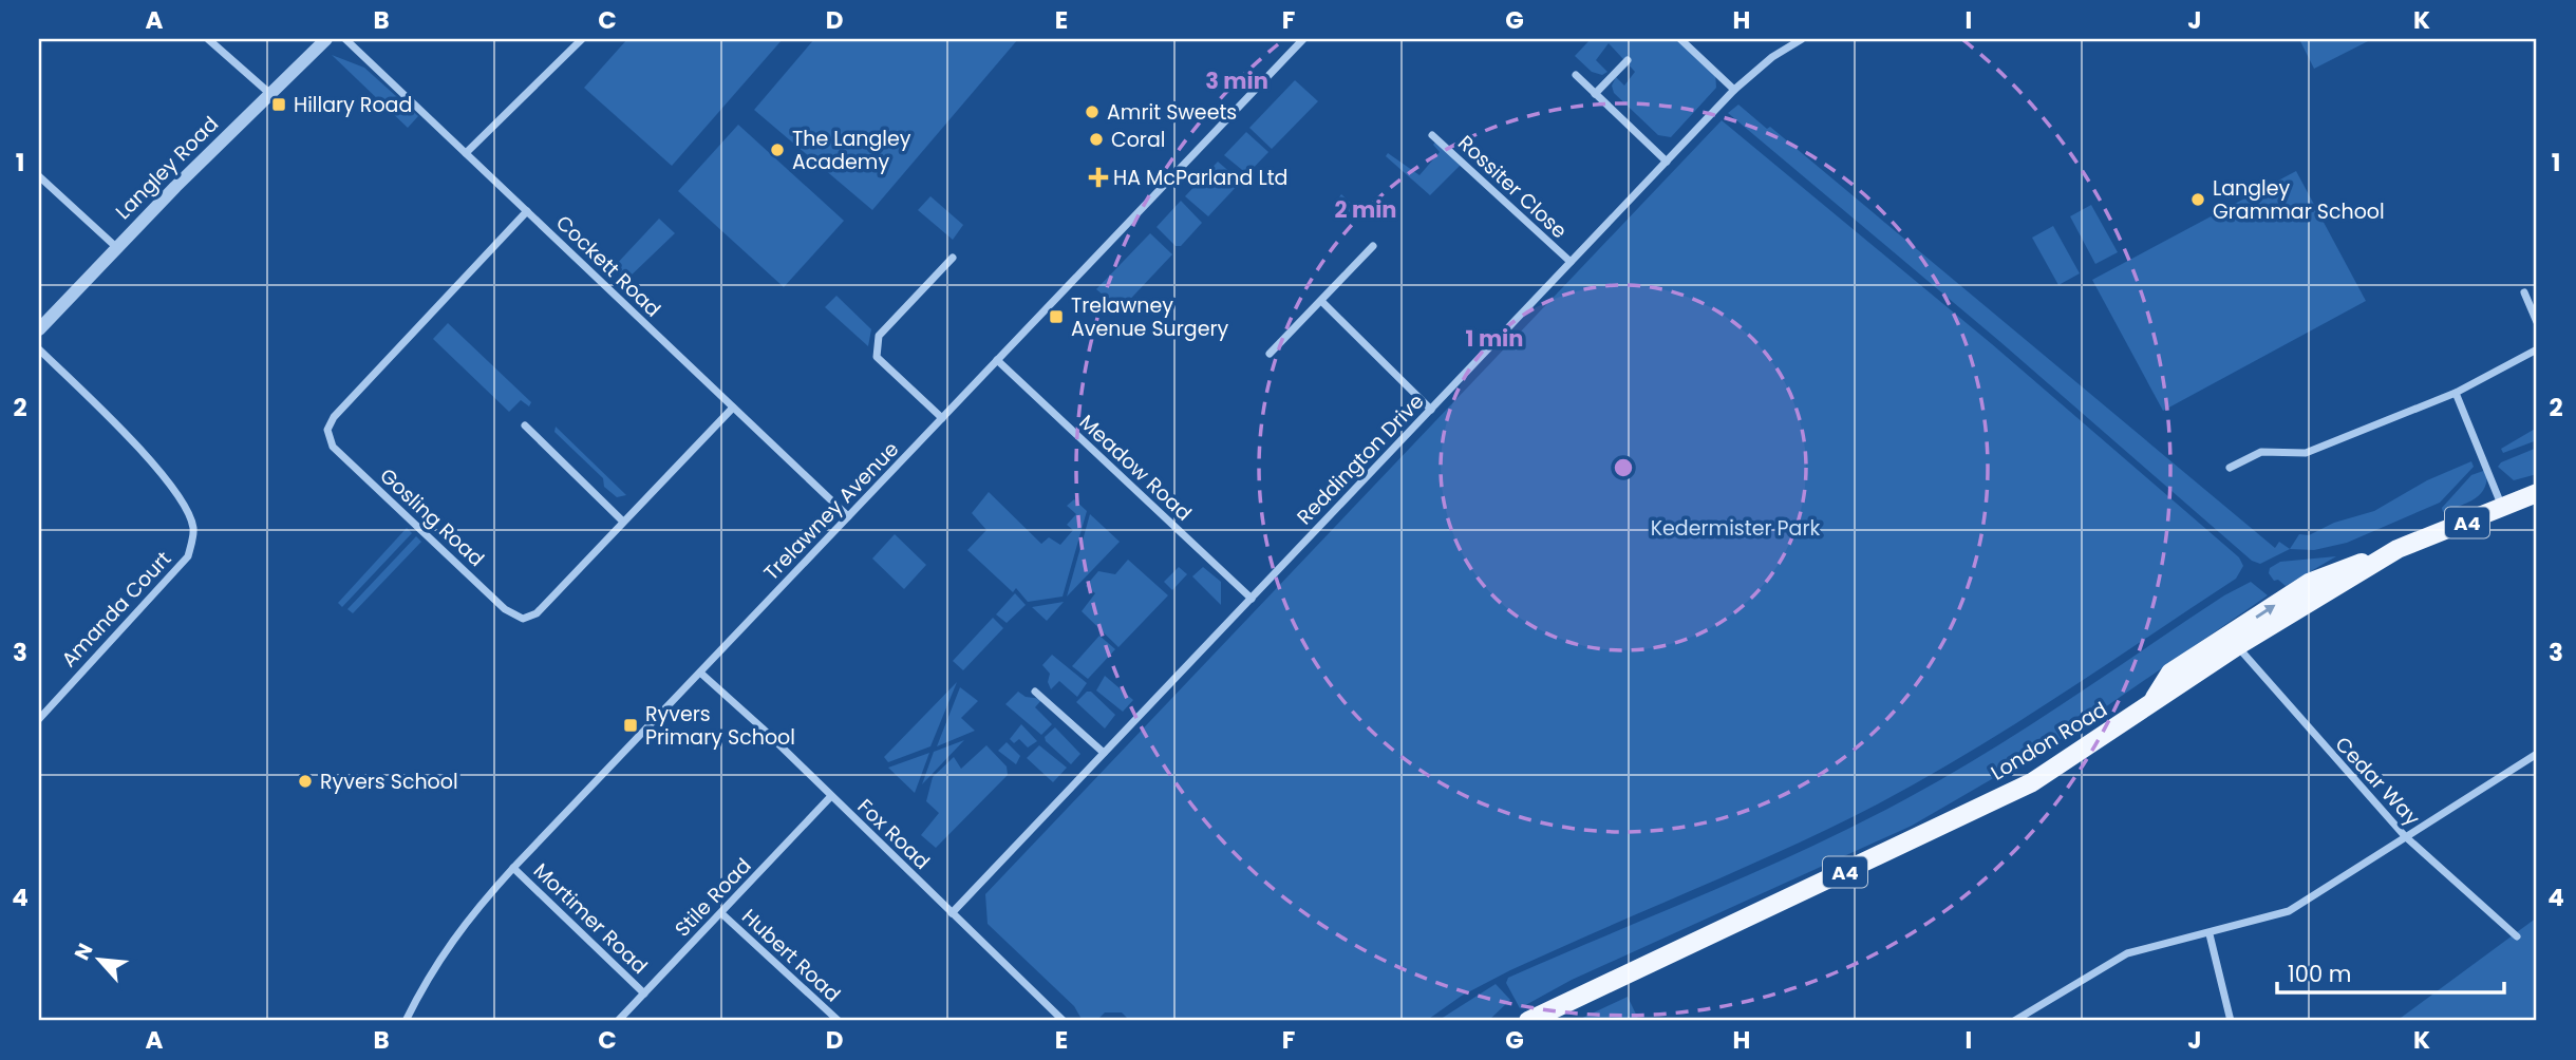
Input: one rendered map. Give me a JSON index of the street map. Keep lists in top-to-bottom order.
{
  "streets": {
    "main road": ["A4", "London Road"],
    "street": [
      "Langley Road",
      "Rossiter Close",
      "Cockett Road",
      "Reddington Drive",
      "Meadow Road",
      "Trelawney Avenue",
      "Gosling Road",
      "Amanda Court",
      "Cedar Way",
      "Fox Road",
      "Stile Road",
      "Mortimer Road",
      "Hubert Road"
    ]
  },
  "crossings": [
    ["Rossiter Close", "Reddington Drive"],
    ["Cockett Road", "Trelawney Avenue"],
    ["Cockett Road", "Gosling Road"],
    ["Reddington Drive", "Meadow Road"],
    ["Reddington Drive", "Fox Road"],
    ["Meadow Road", "Trelawney Avenue"],
    ["Trelawney Avenue", "Fox Road"],
    ["Trelawney Avenue", "Mortimer Road"],
    ["A4", "London Road"],
    ["A4", "Cedar Way"],
    ["London Road", "Cedar Way"],
    ["Fox Road", "Stile Road"],
    ["Stile Road", "Mortimer Road"],
    ["Stile Road", "Hubert Road"]
  ],
  "parks": ["Kedermister Park"],
  "places": {
    "transit": ["Hillary Road", "Trelawney Avenue Surgery", "Ryvers Primary School"],
    "other": [
      "Amrit Sweets",
      "Coral",
      "The Langley Academy",
      "Langley Grammar School",
      "Ryvers School"
    ],
    "health": ["HA McParland Ltd"]
  },
  "scale_bar": "100 m",
  "north": "top left",
  "grid": {
    "columns": [
      "A",
      "B",
      "C",
      "D",
      "E",
      "F",
      "G",
      "H",
      "I",
      "J",
      "K"
    ],
    "rows": [
      "1",
      "2",
      "3",
      "4"
    ]
  },
  "rings": ["3 min", "2 min", "1 min"]
}
